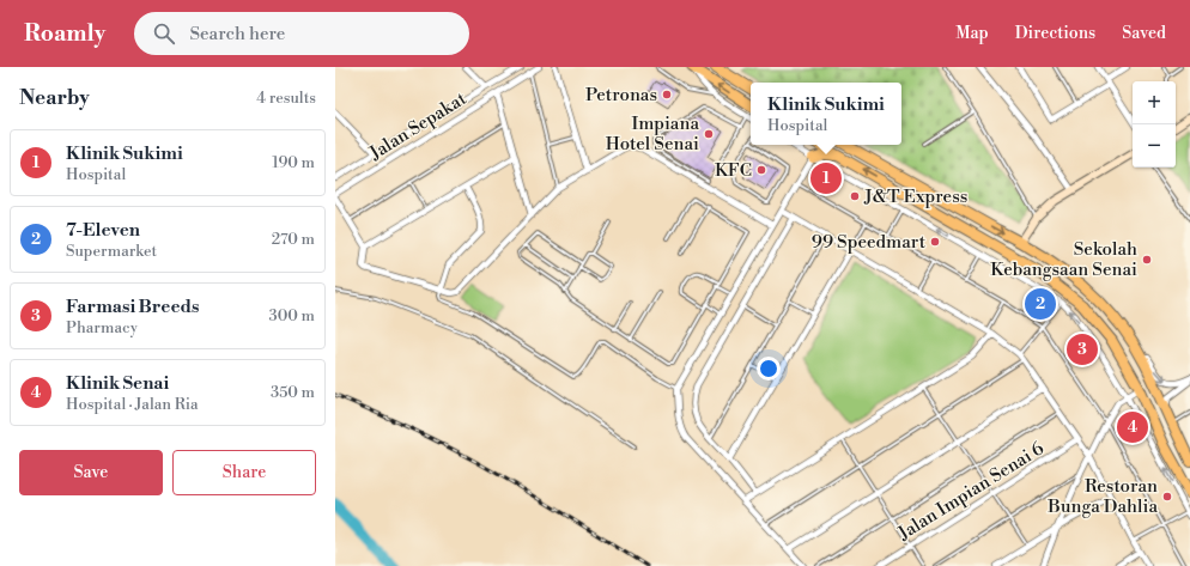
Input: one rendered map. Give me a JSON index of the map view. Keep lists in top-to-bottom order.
{
  "streets": {
    "street": ["Jalan Sepakat", "Jalan Impian Senai 6"]
  },
  "places": [
    "Petronas",
    "Impiana Hotel Senai",
    "KFC",
    "J&T Express",
    "99 Speedmart",
    "Sekolah Kebangsaan Senai",
    "Restoran Bunga Dahlia"
  ],
  "page": {
    "header": "Roamly",
    "search": "Search here",
    "nav": ["Map", "Directions", "Saved"],
    "heading": ["Nearby", "4 results"],
    "map_buttons": ["+", "−"],
    "popup": ["Klinik Sukimi", "Hospital"],
    "list": [
      {
        "mark": "1",
        "name": "Klinik Sukimi",
        "note": "Hospital",
        "value": "190 m"
      },
      {
        "mark": "2",
        "name": "7-Eleven",
        "note": "Supermarket",
        "value": "270 m"
      },
      {
        "mark": "3",
        "name": "Farmasi Breeds",
        "note": "Pharmacy",
        "value": "300 m"
      },
      {
        "mark": "4",
        "name": "Klinik Senai",
        "note": "Hospital · Jalan Ria",
        "value": "350 m"
      }
    ],
    "pins": [
      "1",
      "2",
      "3",
      "4"
    ],
    "buttons": ["Save", "Share"]
  }
}
